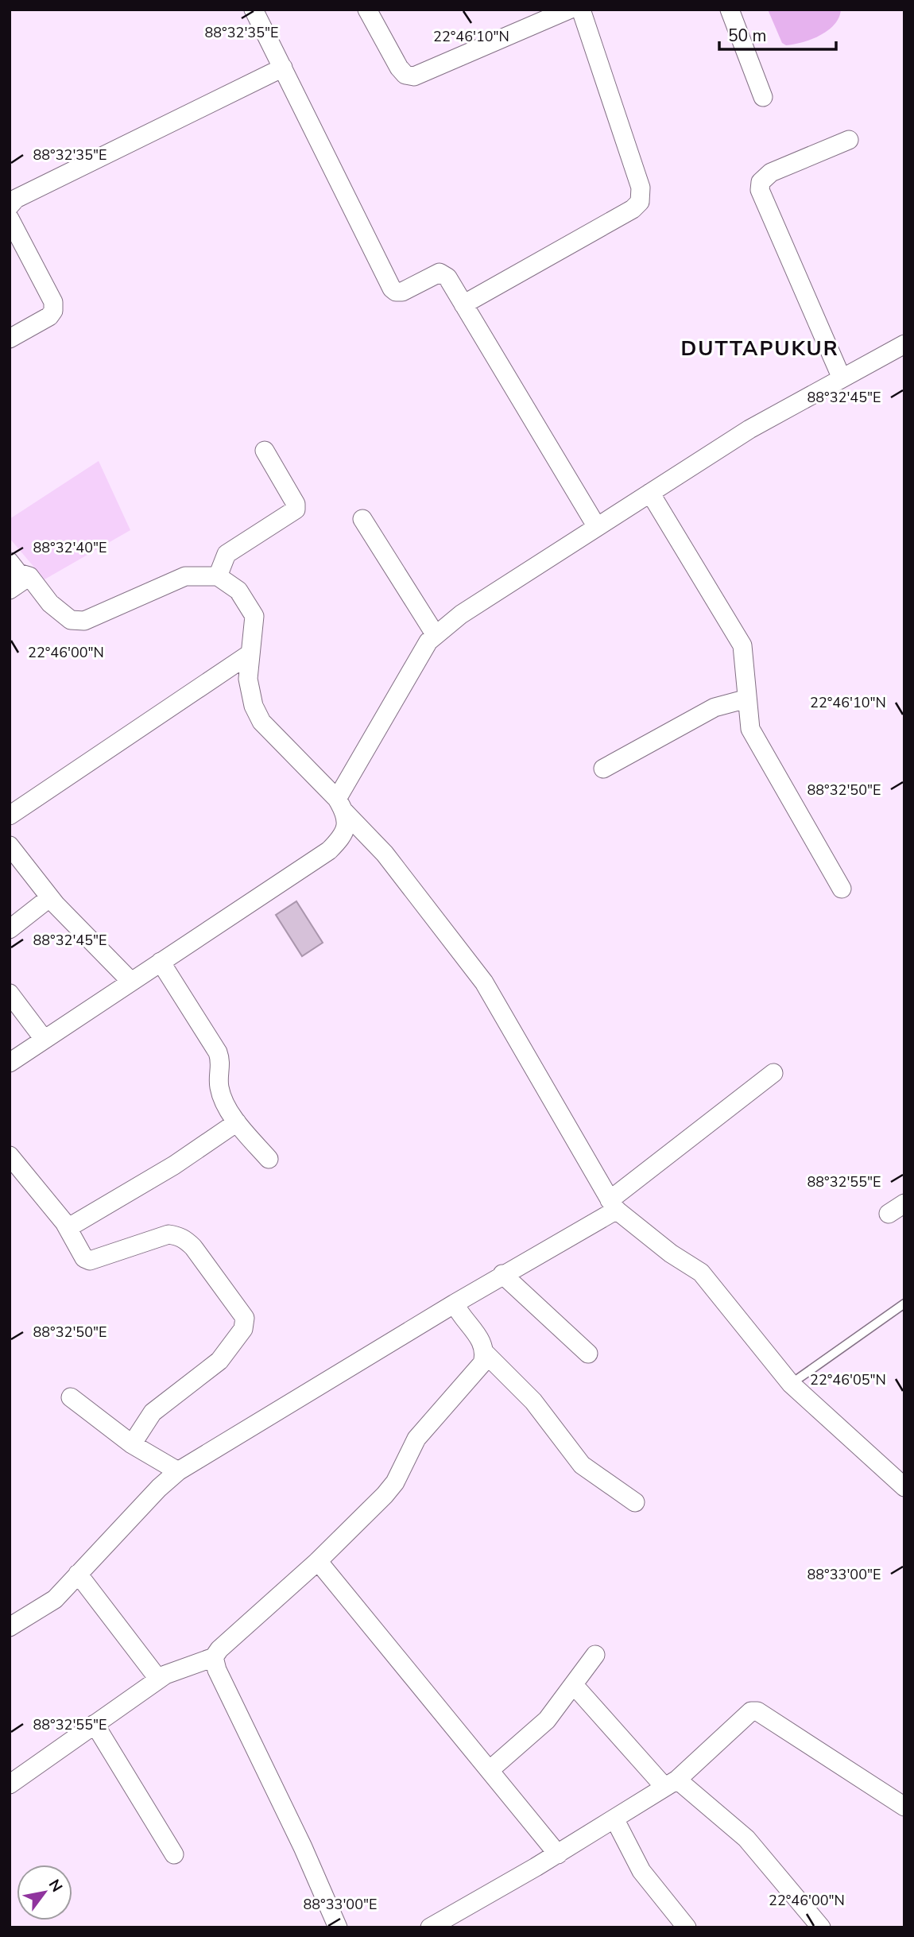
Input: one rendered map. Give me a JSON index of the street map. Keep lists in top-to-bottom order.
{
  "districts": ["DUTTAPUKUR"],
  "scale_bar": "50 m",
  "north": "top right",
  "coordinates": [
    "88°32'35\"E",
    "22°46'10\"N",
    "88°32'45\"E",
    "88°32'40\"E",
    "22°46'00\"N",
    "88°32'50\"E",
    "88°32'55\"E",
    "22°46'05\"N",
    "88°33'00\"E"
  ]
}
